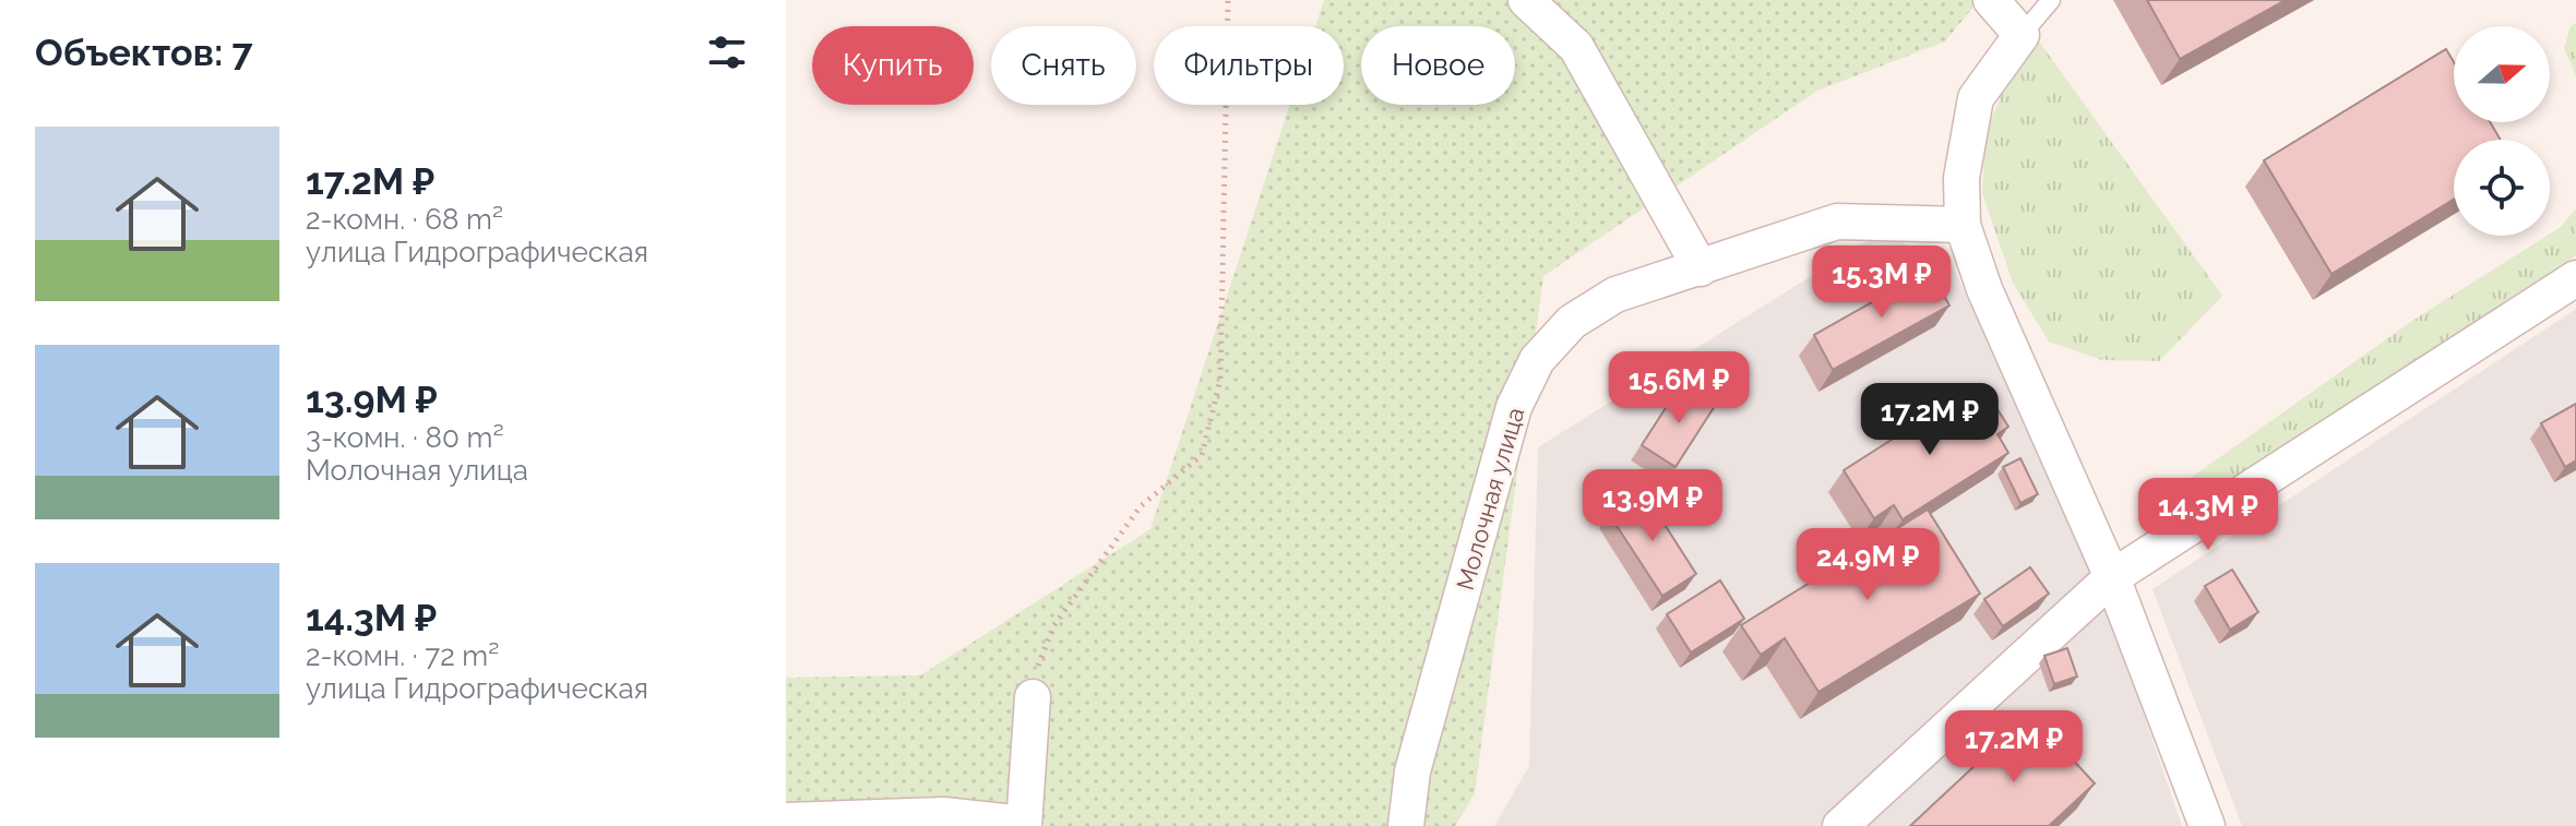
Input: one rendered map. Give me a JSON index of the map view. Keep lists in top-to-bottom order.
{
  "streets": {
    "street": ["Молочная улица"]
  },
  "north": "right",
  "page": {
    "heading": "Объектов: 7",
    "chip": [
      "Купить",
      "Снять",
      "Фильтры",
      "Новое"
    ],
    "list": [
      {
        "name": "17.2M ₽",
        "note": "2-комн. · 68 m² · улица Гидрографическая"
      },
      {
        "name": "13.9M ₽",
        "note": "3-комн. · 80 m² · Молочная улица"
      },
      {
        "name": "14.3M ₽",
        "note": "2-комн. · 72 m² · улица Гидрографическая"
      }
    ],
    "price": [
      "15.3M ₽",
      "15.6M ₽",
      "17.2M ₽",
      "13.9M ₽",
      "14.3M ₽",
      "24.9M ₽",
      "17.2M ₽"
    ]
  }
}
